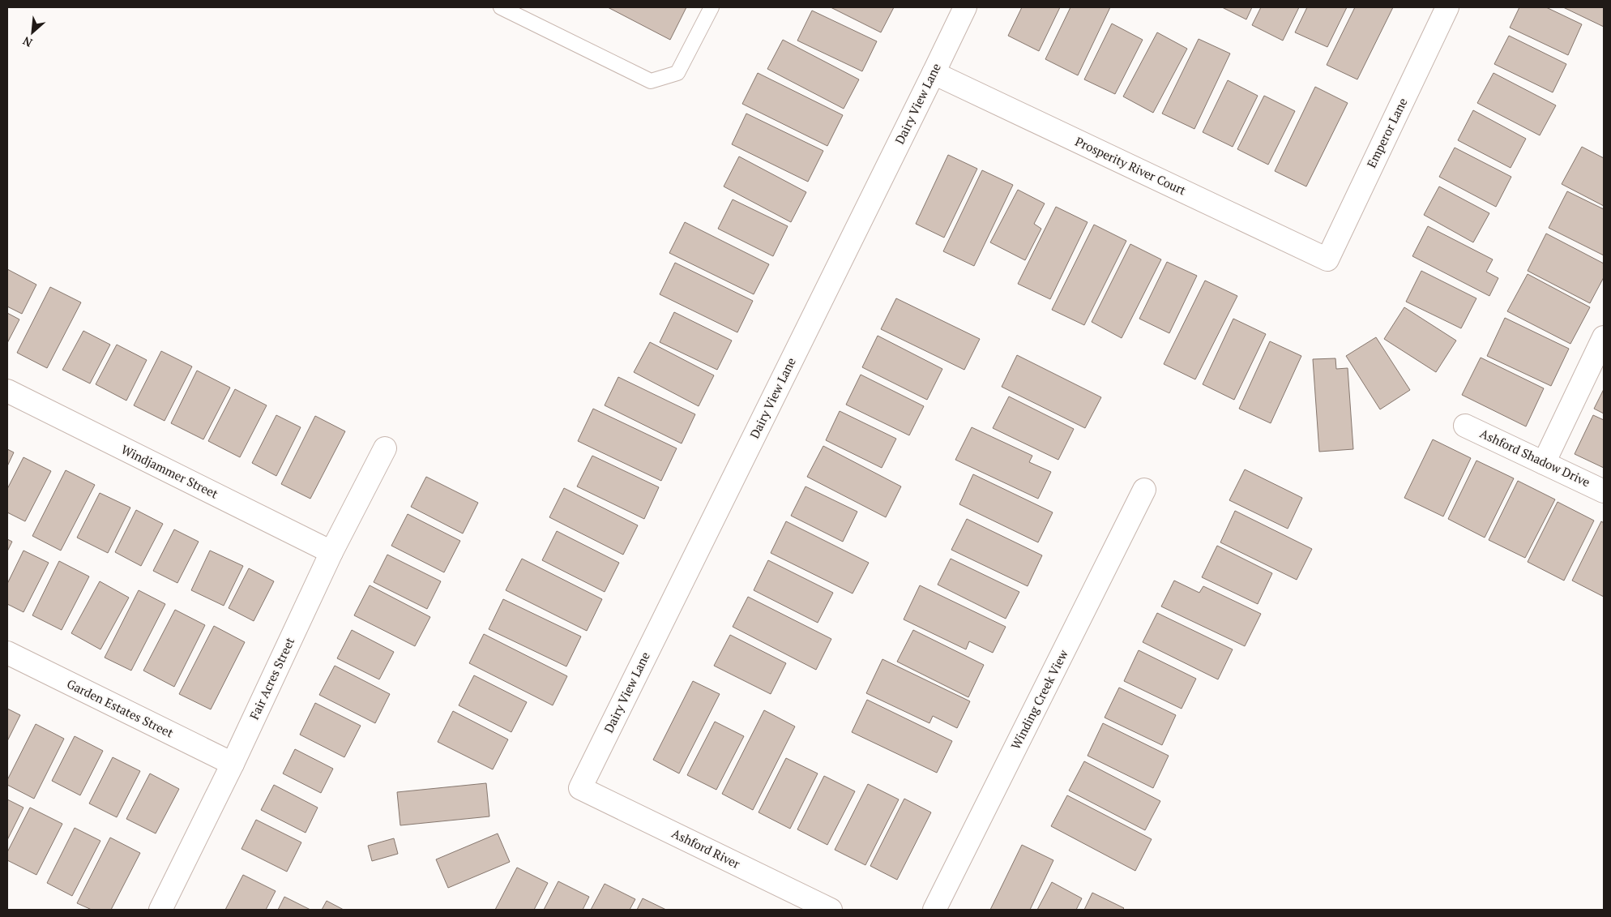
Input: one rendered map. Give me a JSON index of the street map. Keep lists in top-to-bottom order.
{
  "streets": {
    "street": [
      "Dairy View Lane",
      "Emperor Lane",
      "Prosperity River Court",
      "Ashford Shadow Drive",
      "Windjammer Street",
      "Fair Acres Street",
      "Winding Creek View",
      "Garden Estates Street",
      "Ashford River"
    ]
  },
  "crossings": [
    ["Dairy View Lane", "Prosperity River Court"],
    ["Dairy View Lane", "Ashford River"],
    ["Emperor Lane", "Prosperity River Court"],
    ["Windjammer Street", "Fair Acres Street"],
    ["Fair Acres Street", "Garden Estates Street"]
  ],
  "north": "bottom left"
}
